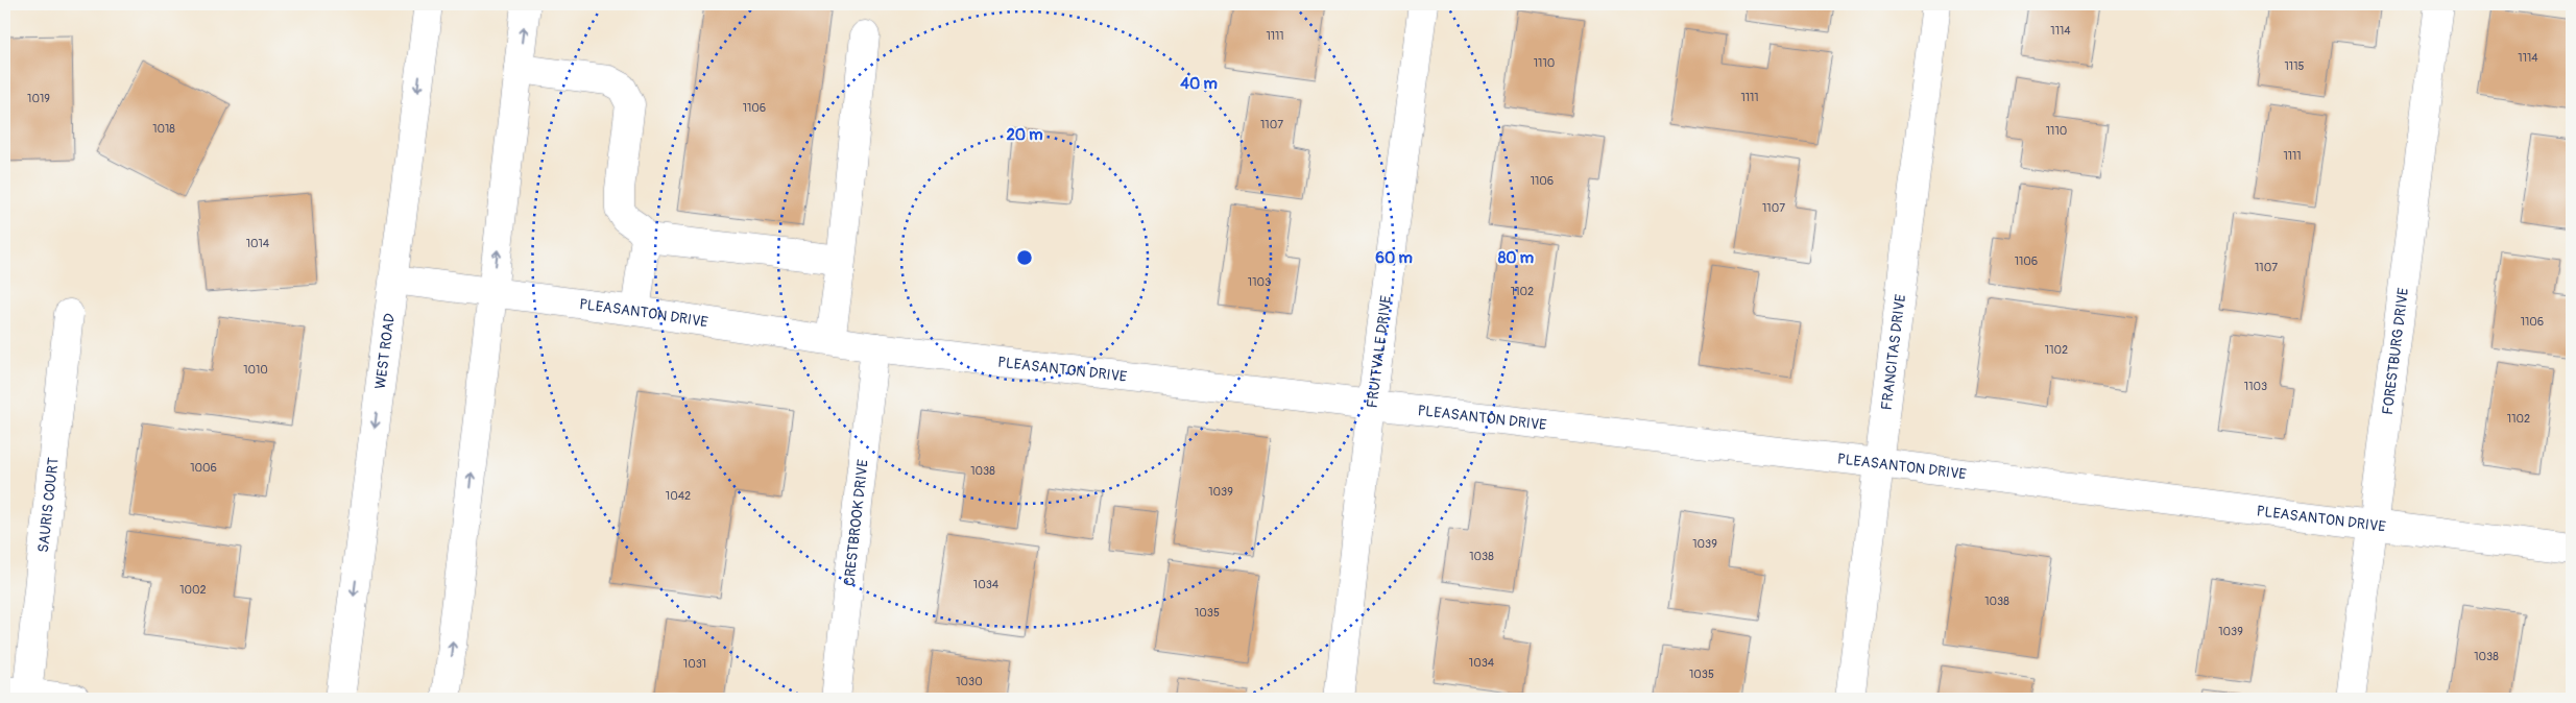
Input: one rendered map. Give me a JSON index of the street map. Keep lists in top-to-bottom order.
{
  "streets": {
    "street": [
      "PLEASANTON DRIVE",
      "WEST ROAD",
      "FRUITVALE DRIVE",
      "FRANCITAS DRIVE",
      "FORESTBURG DRIVE",
      "SAURIS COURT",
      "CRESTBROOK DRIVE"
    ]
  },
  "crossings": [
    ["PLEASANTON DRIVE", "WEST ROAD"],
    ["PLEASANTON DRIVE", "FRUITVALE DRIVE"],
    ["PLEASANTON DRIVE", "FRANCITAS DRIVE"],
    ["PLEASANTON DRIVE", "FORESTBURG DRIVE"],
    ["PLEASANTON DRIVE", "CRESTBROOK DRIVE"]
  ],
  "house_numbers": [
    "1114",
    "1111",
    "1114",
    "1110",
    "1115",
    "1111",
    "1019",
    "1106",
    "1107",
    "1018",
    "1110",
    "1111",
    "1106",
    "1107",
    "1014",
    "1106",
    "1107",
    "1103",
    "1102",
    "1106",
    "1102",
    "1010",
    "1103",
    "1102",
    "1006",
    "1038",
    "1039",
    "1042",
    "1039",
    "1038",
    "1034",
    "1002",
    "1038",
    "1035",
    "1039",
    "1038",
    "1034",
    "1031",
    "1035",
    "1030"
  ],
  "rings": [
    "40 m",
    "20 m",
    "60 m",
    "80 m"
  ]
}
